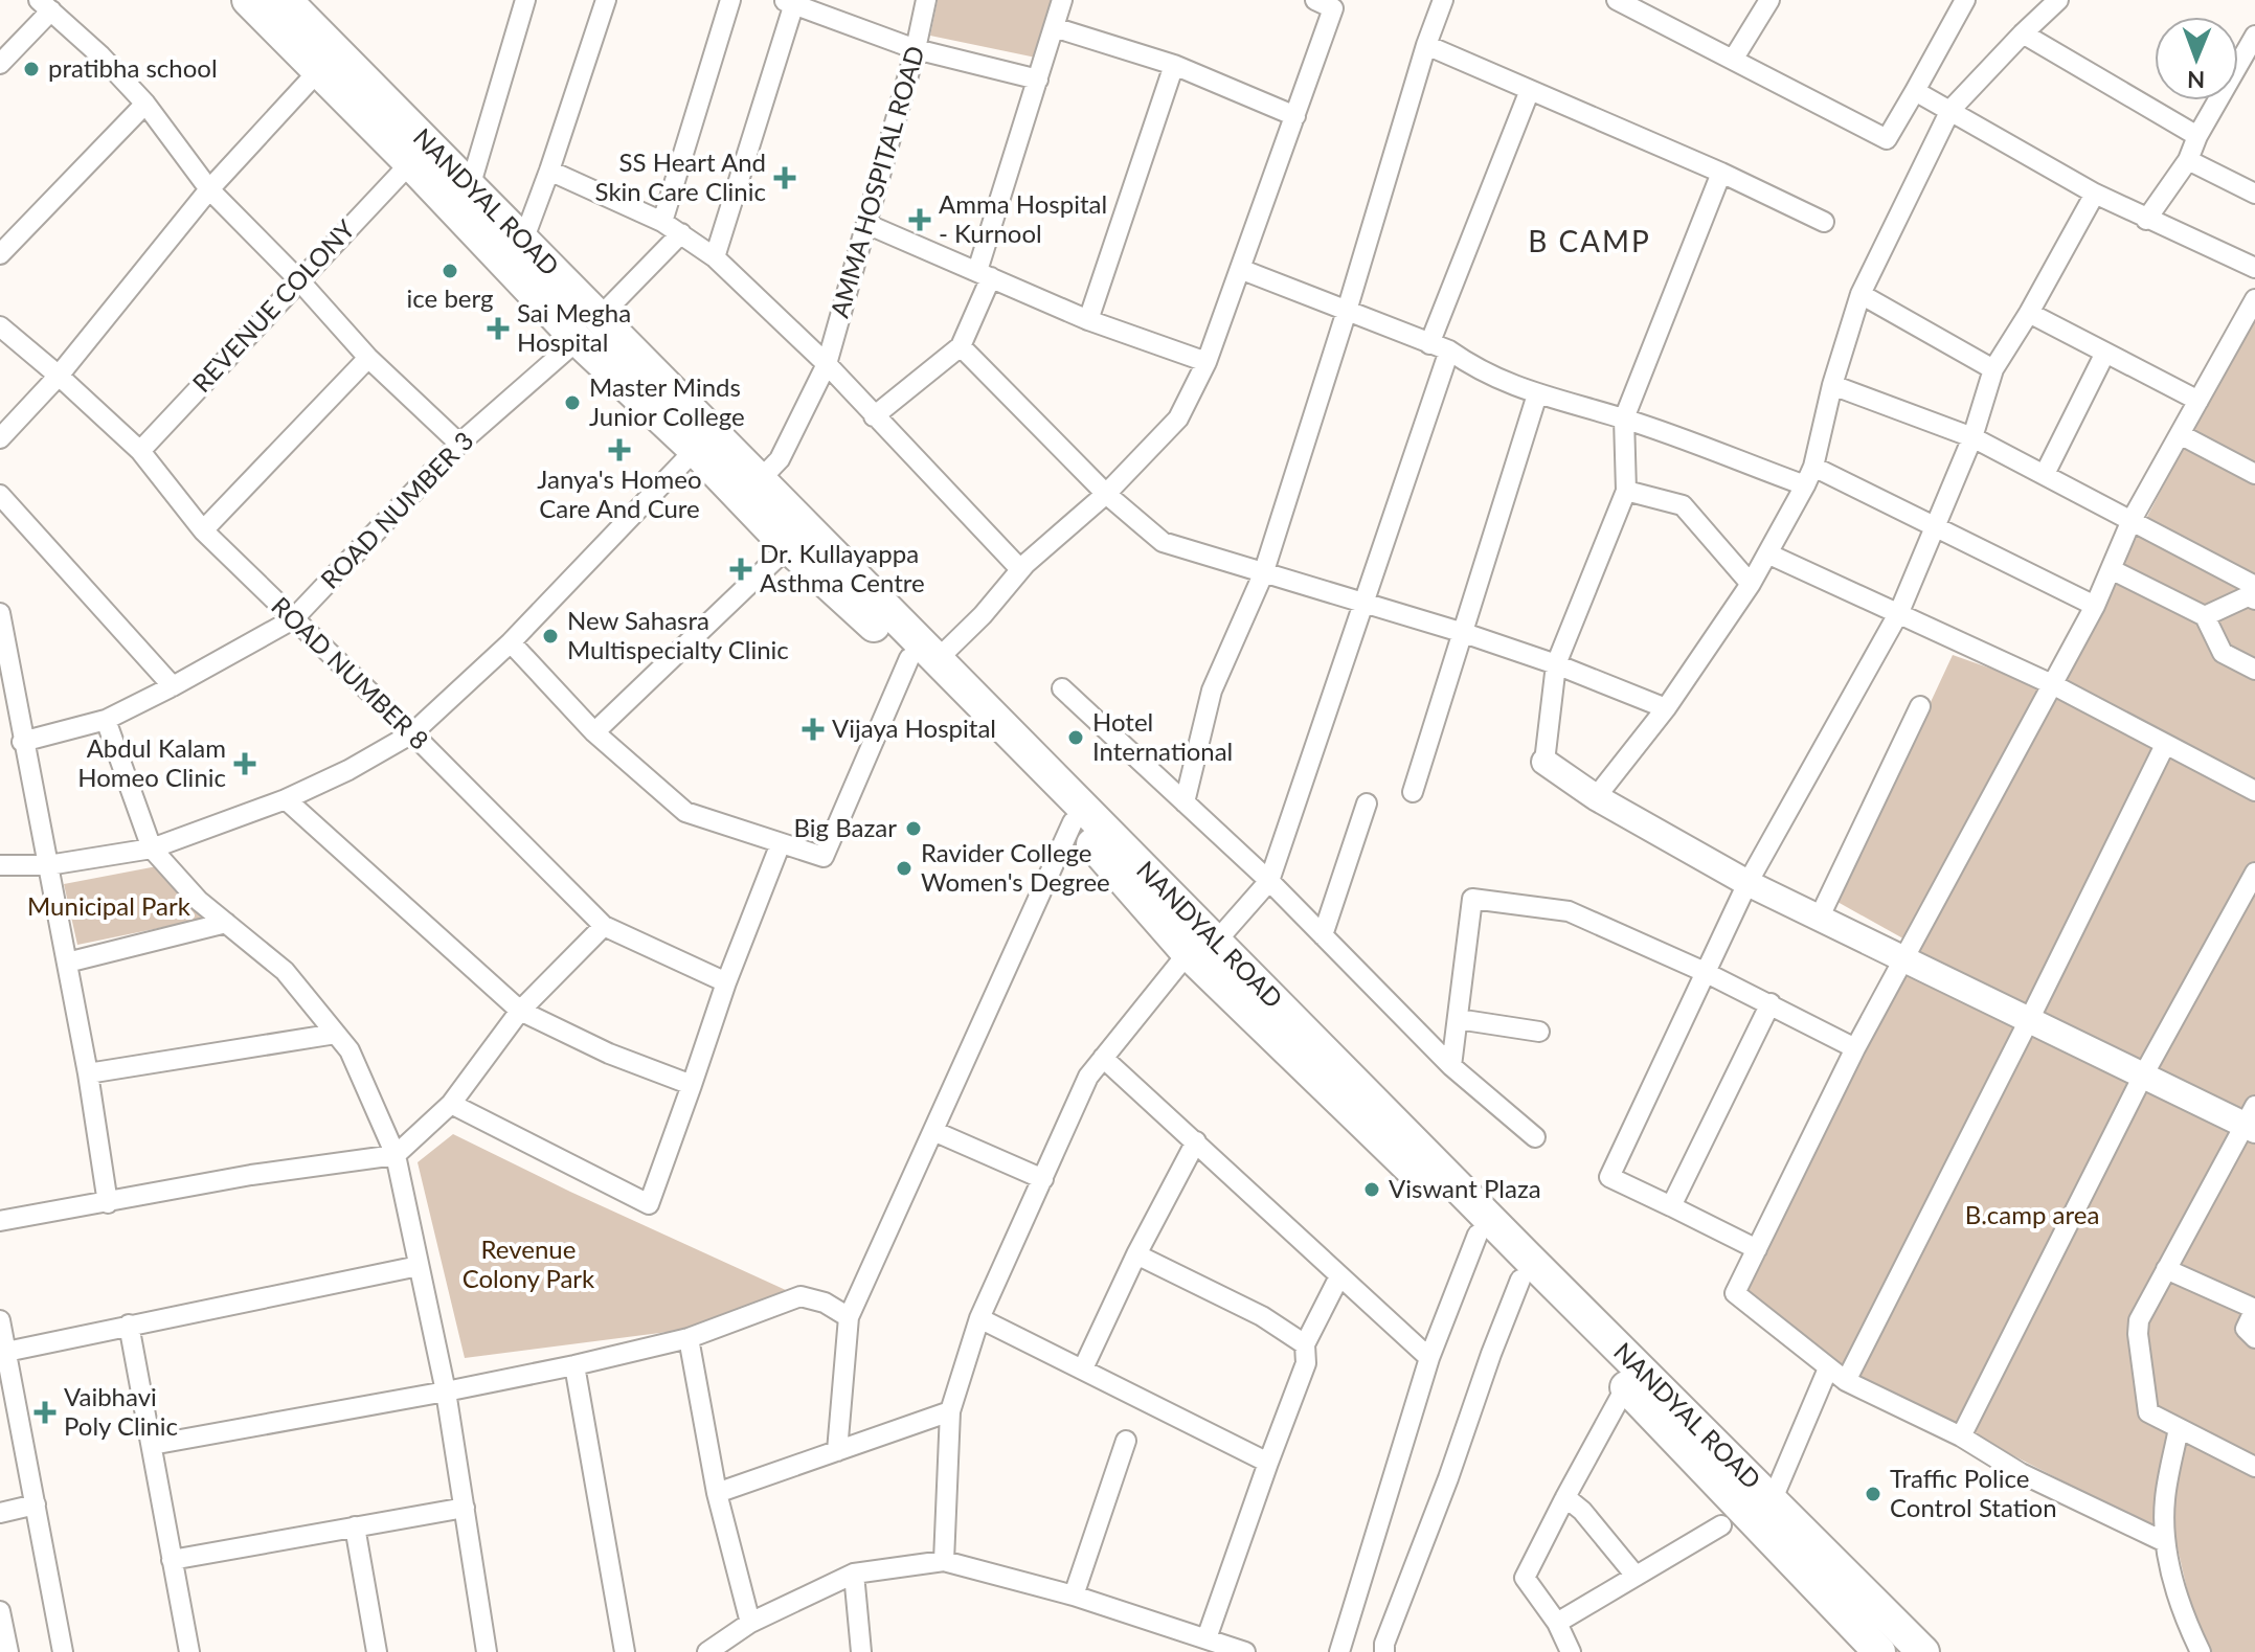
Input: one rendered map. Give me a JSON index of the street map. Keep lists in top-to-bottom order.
{
  "streets": {
    "main road": ["NANDYAL ROAD"],
    "street": [
      "AMMA HOSPITAL ROAD",
      "REVENUE COLONY",
      "ROAD NUMBER 3",
      "ROAD NUMBER 8"
    ]
  },
  "crossings": [
    ["NANDYAL ROAD", "REVENUE COLONY"],
    ["NANDYAL ROAD", "ROAD NUMBER 3"],
    ["REVENUE COLONY", "ROAD NUMBER 8"],
    ["ROAD NUMBER 3", "ROAD NUMBER 8"]
  ],
  "districts": ["B CAMP"],
  "parks": ["Municipal Park", "B.camp area", "Revenue Colony Park"],
  "places": {
    "other": [
      "pratibha school",
      "ice berg",
      "Master Minds Junior College",
      "New Sahasra Multispecialty Clinic",
      "Hotel International",
      "Big Bazar",
      "Ravider College Women's Degree",
      "Viswant Plaza",
      "Traffic Police Control Station"
    ],
    "health": [
      "SS Heart And Skin Care Clinic",
      "Amma Hospital - Kurnool",
      "Sai Megha Hospital",
      "Janya's Homeo Care And Cure",
      "Dr. Kullayappa Asthma Centre",
      "Vijaya Hospital",
      "Abdul Kalam Homeo Clinic",
      "Vaibhavi Poly Clinic"
    ]
  },
  "north": "bottom"
}
